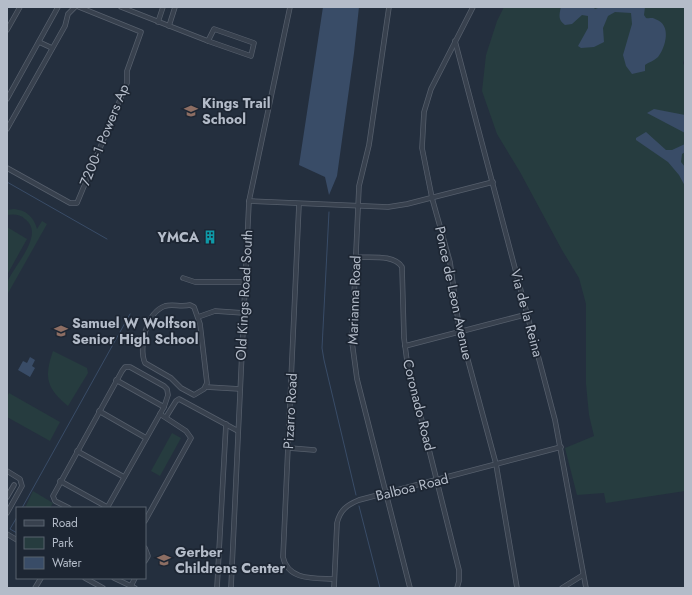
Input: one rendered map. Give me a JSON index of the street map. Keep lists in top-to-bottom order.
{
  "streets": {
    "street": [
      "7200-1 Powers Ap",
      "Ponce de Leon Avenue",
      "Old Kings Road South",
      "Marianna Road",
      "Via de la Reina",
      "Coronado Road",
      "Pizarro Road",
      "Balboa Road"
    ]
  },
  "crossings": [
    ["Ponce de Leon Avenue", "Via de la Reina"],
    ["Ponce de Leon Avenue", "Balboa Road"],
    ["Marianna Road", "Coronado Road"],
    ["Marianna Road", "Balboa Road"],
    ["Via de la Reina", "Balboa Road"],
    ["Coronado Road", "Balboa Road"],
    ["Pizarro Road", "Balboa Road"]
  ],
  "places": {
    "school or university": ["Kings Trail School", "Samuel W Wolfson Senior High School", "Gerber Childrens Center"],
    "building": ["YMCA"]
  },
  "legend": ["Road", "Park", "Water"]
}
